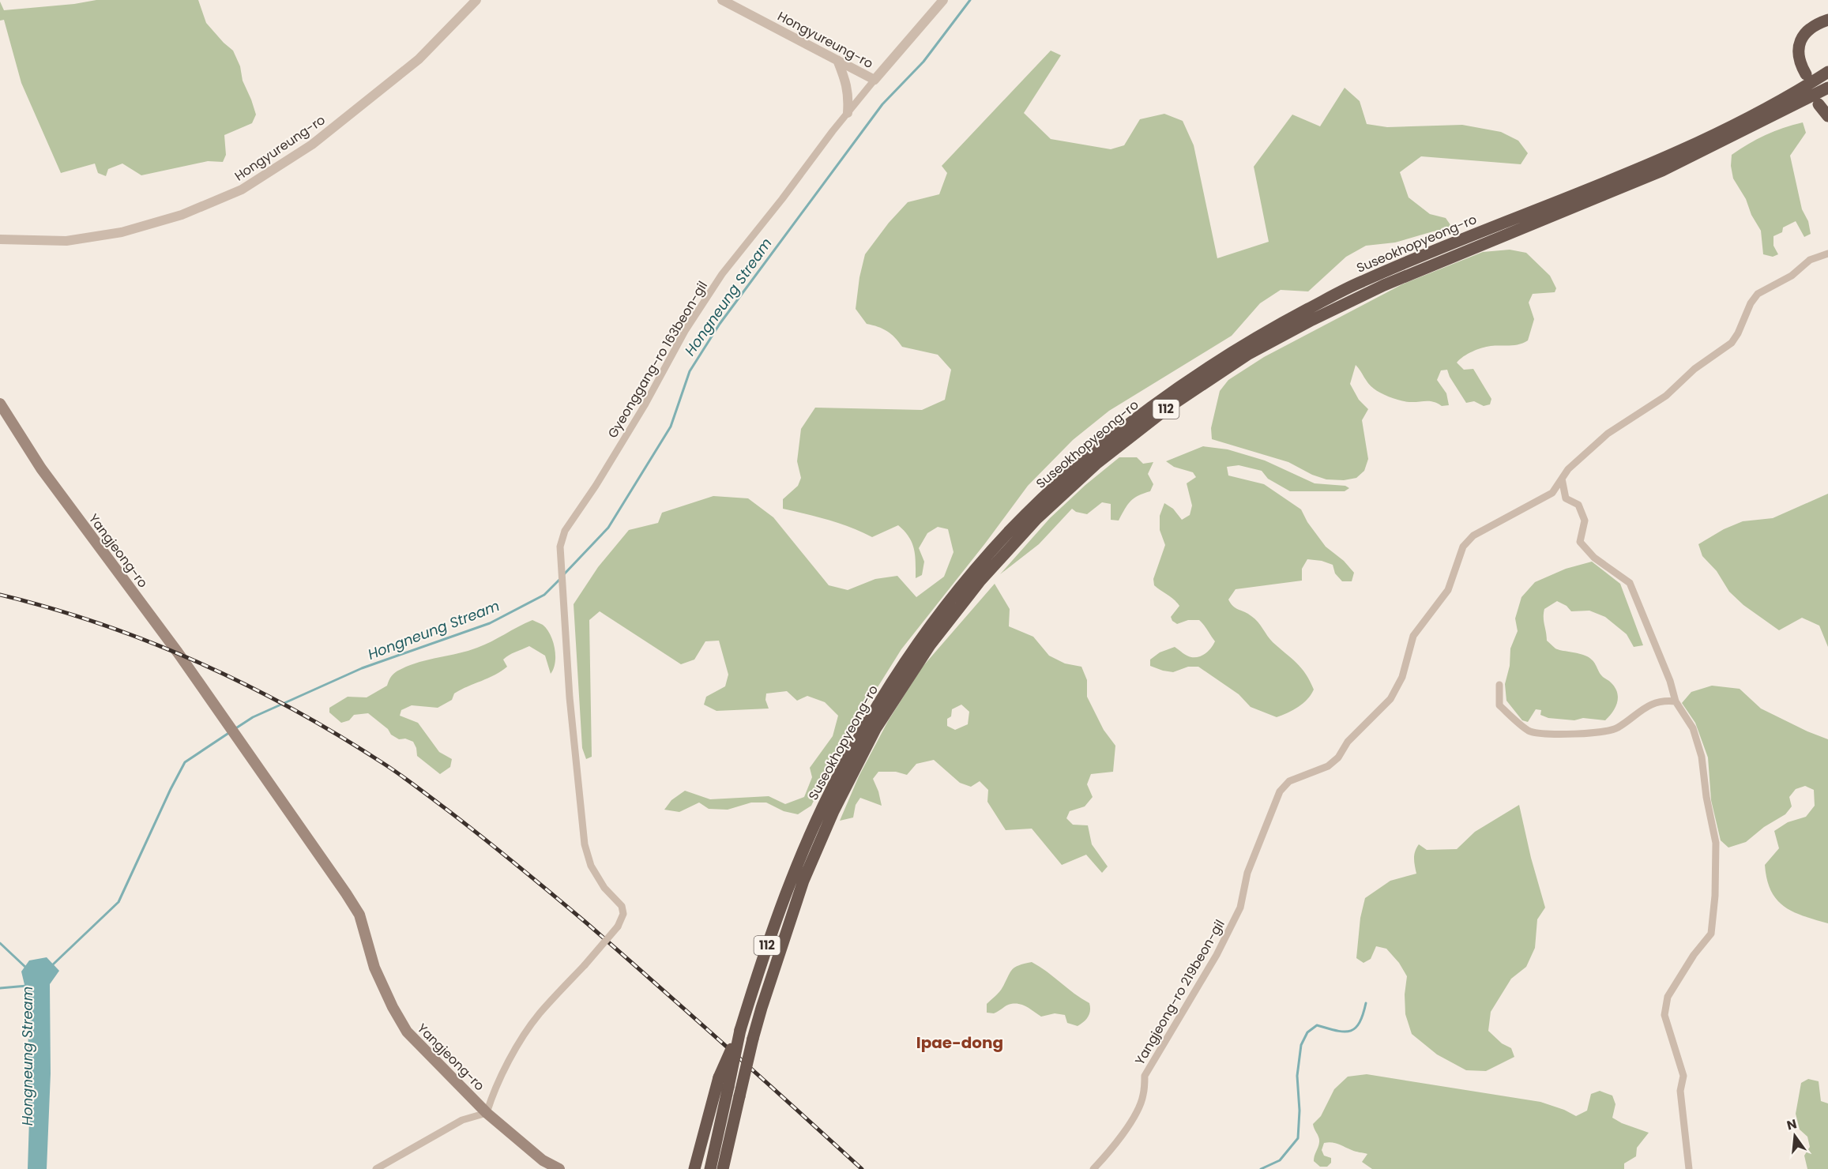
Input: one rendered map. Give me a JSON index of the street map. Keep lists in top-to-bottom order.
{
  "streets": {
    "highway": ["Suseokhopyeong-ro", "112"],
    "main road": ["Yangjeong-ro"],
    "street": ["Hongyureung-ro", "Gyeonggang-ro 163beon-gil", "Yangjeong-ro 219beon-gil"]
  },
  "crossings": [
    ["Hongyureung-ro", "Gyeonggang-ro 163beon-gil"],
    ["Gyeonggang-ro 163beon-gil", "Yangjeong-ro"]
  ],
  "districts": ["Ipae-dong"],
  "water": ["Hongneung Stream"],
  "north": "top"
}
